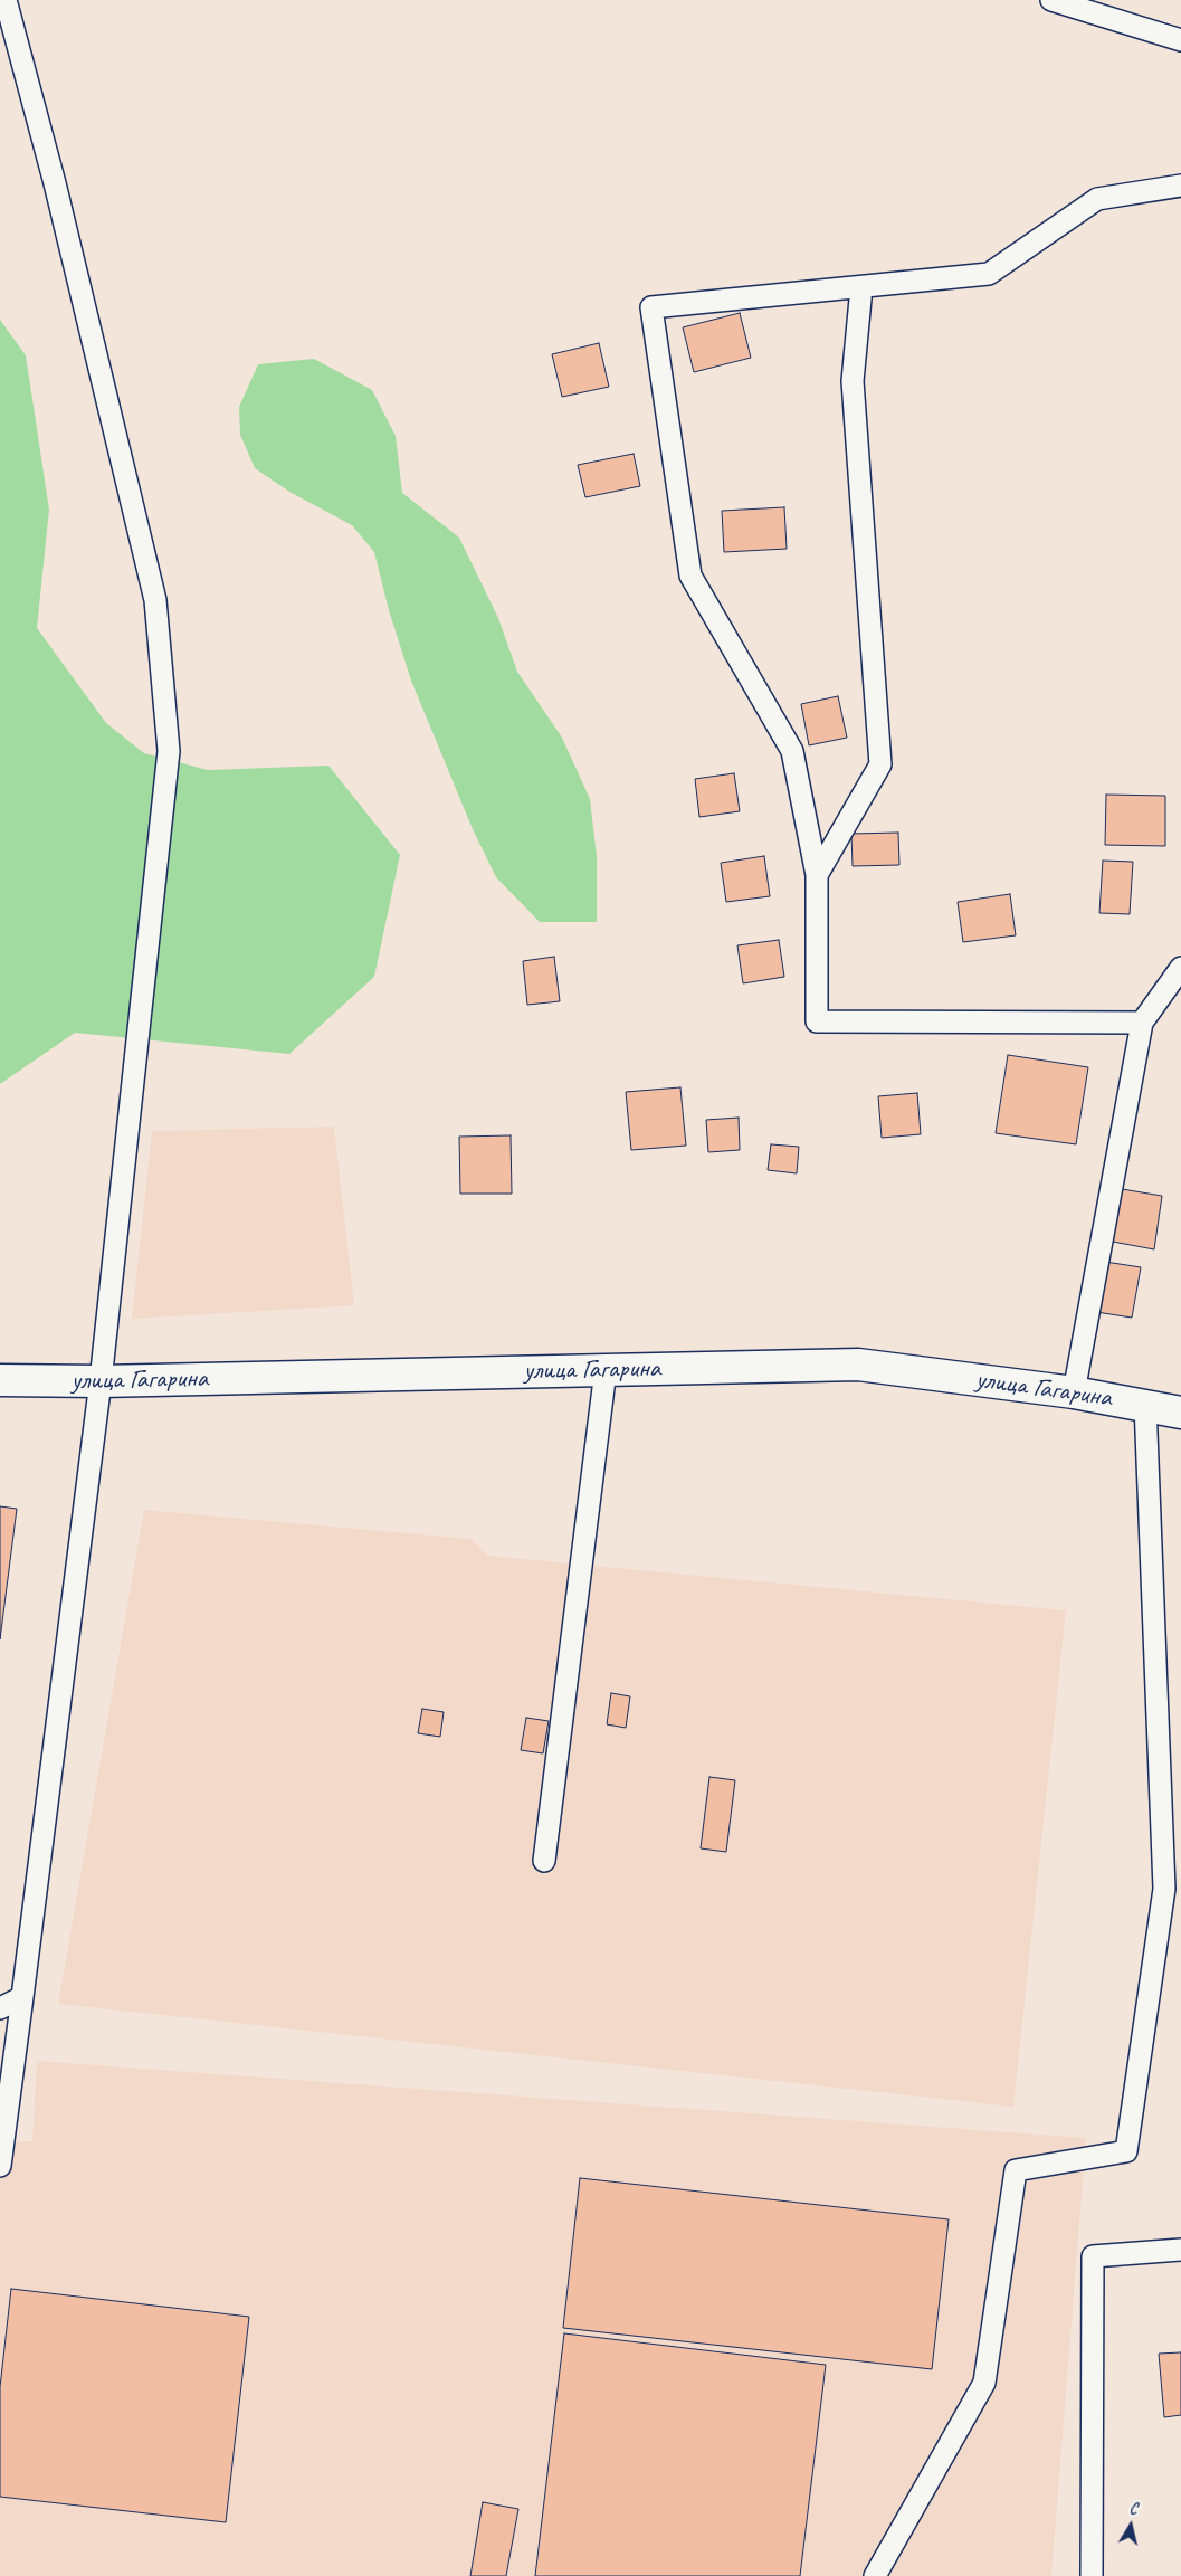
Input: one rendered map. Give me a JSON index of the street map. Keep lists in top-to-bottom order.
{
  "streets": {
    "street": ["улица Гагарина"]
  },
  "north": "top"
}
